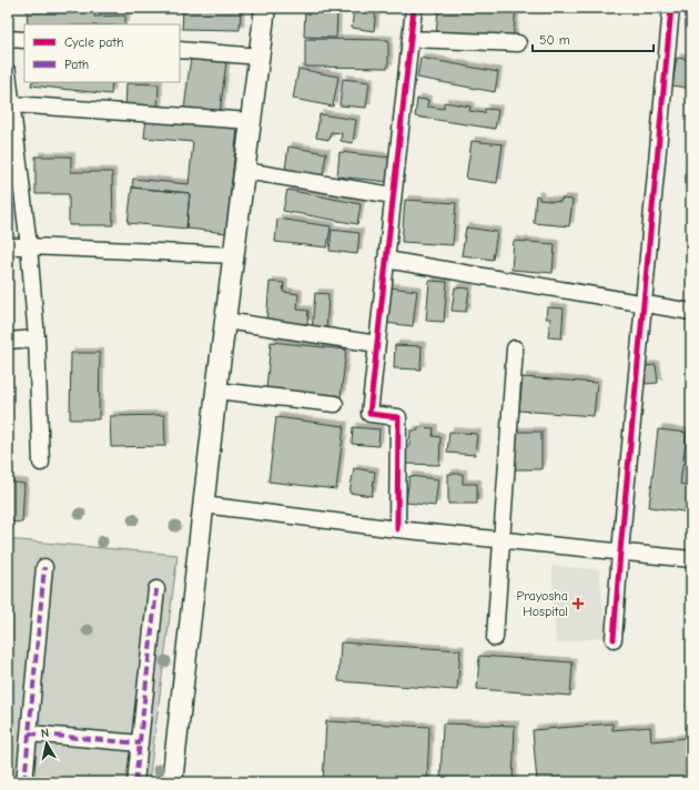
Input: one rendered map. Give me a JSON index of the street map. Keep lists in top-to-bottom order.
{
  "places": {
    "health": ["Prayosha Hospital"]
  },
  "legend": ["Cycle path", "Path"],
  "scale_bar": "50 m",
  "north": "top"
}
